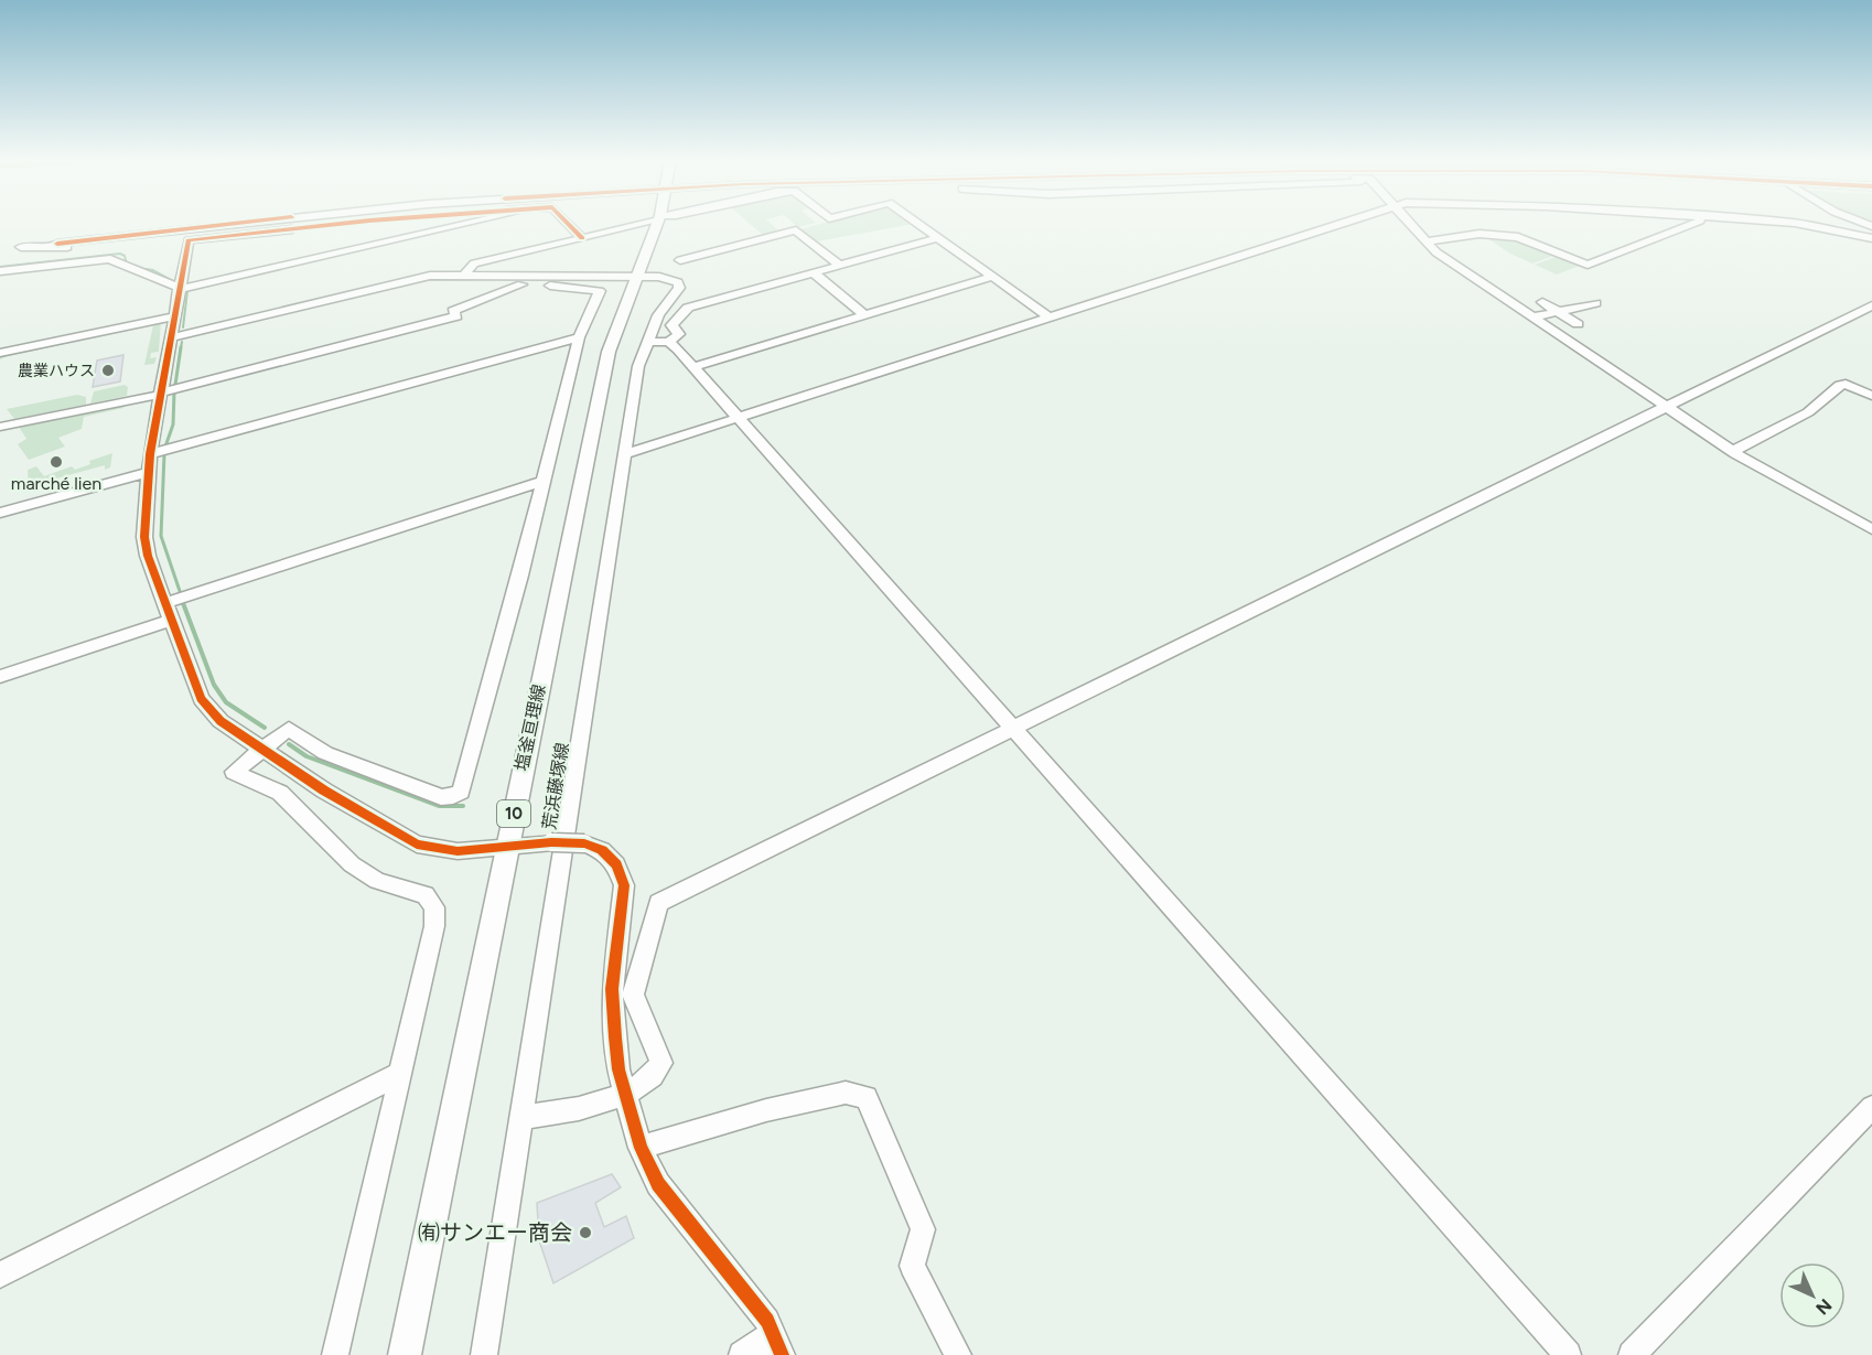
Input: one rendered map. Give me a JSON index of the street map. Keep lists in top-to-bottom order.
{
  "streets": {
    "main road": ["塩釜亘理線", "10"],
    "street": ["荒浜藤塚線"]
  },
  "crossings": [
    ["塩釜亘理線", "荒浜藤塚線"]
  ],
  "places": ["農業ハウス", "marché lien", "㈲サンエー商会"],
  "north": "bottom right"
}
